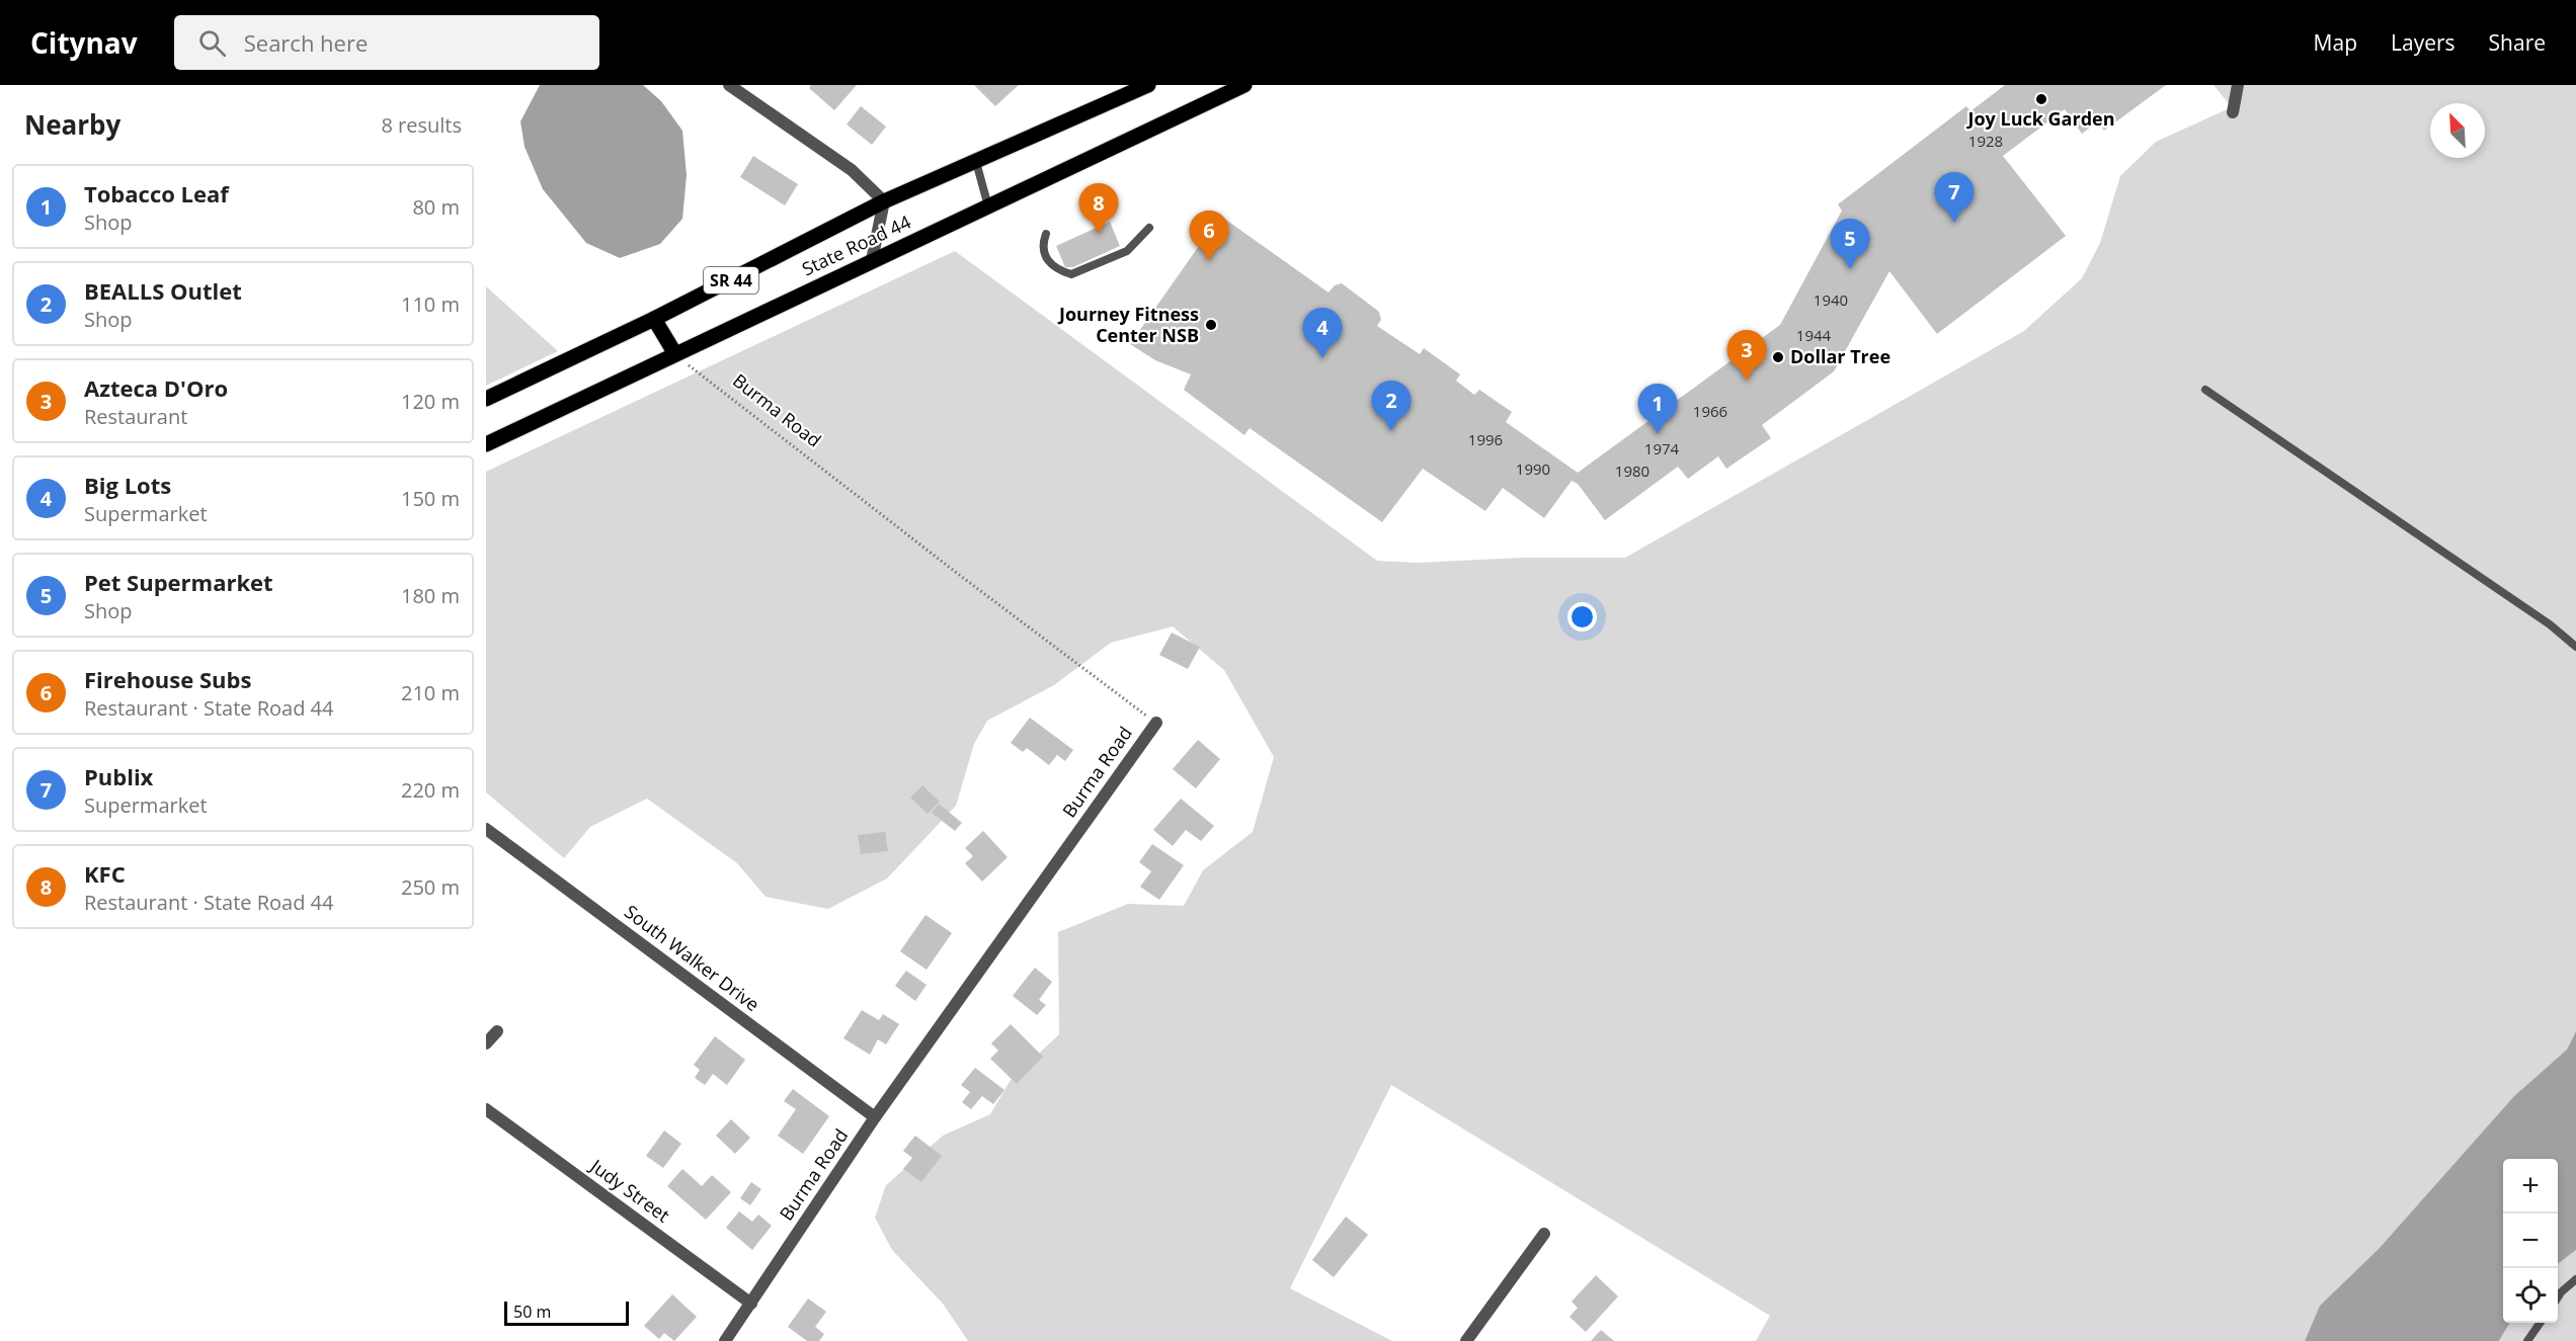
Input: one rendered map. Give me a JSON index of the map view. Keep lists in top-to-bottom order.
{
  "streets": {
    "main road": ["State Road 44", "SR 44"],
    "street": ["Burma Road", "South Walker Drive", "Judy Street"]
  },
  "crossings": [
    ["State Road 44", "Burma Road"],
    ["Burma Road", "South Walker Drive"],
    ["Burma Road", "Judy Street"]
  ],
  "places": ["Joy Luck Garden", "Journey Fitness Center NSB", "Dollar Tree"],
  "house_numbers": [
    "1928",
    "1940",
    "1944",
    "1966",
    "1996",
    "1974",
    "1990",
    "1980"
  ],
  "scale_bar": "50 m",
  "north": "top left",
  "page": {
    "header": "Citynav",
    "search": "Search here",
    "nav": ["Map", "Layers", "Share"],
    "heading": ["Nearby", "8 results"],
    "list": [
      {
        "mark": "1",
        "name": "Tobacco Leaf",
        "note": "Shop",
        "value": "80 m"
      },
      {
        "mark": "2",
        "name": "BEALLS Outlet",
        "note": "Shop",
        "value": "110 m"
      },
      {
        "mark": "3",
        "name": "Azteca D'Oro",
        "note": "Restaurant",
        "value": "120 m"
      },
      {
        "mark": "4",
        "name": "Big Lots",
        "note": "Supermarket",
        "value": "150 m"
      },
      {
        "mark": "5",
        "name": "Pet Supermarket",
        "note": "Shop",
        "value": "180 m"
      },
      {
        "mark": "6",
        "name": "Firehouse Subs",
        "note": "Restaurant · State Road 44",
        "value": "210 m"
      },
      {
        "mark": "7",
        "name": "Publix",
        "note": "Supermarket",
        "value": "220 m"
      },
      {
        "mark": "8",
        "name": "KFC",
        "note": "Restaurant · State Road 44",
        "value": "250 m"
      }
    ],
    "pins": [
      "7",
      "8",
      "6",
      "5",
      "4",
      "3",
      "2",
      "1"
    ],
    "map_buttons": ["+", "−"],
    "scale": "50 m"
  }
}
